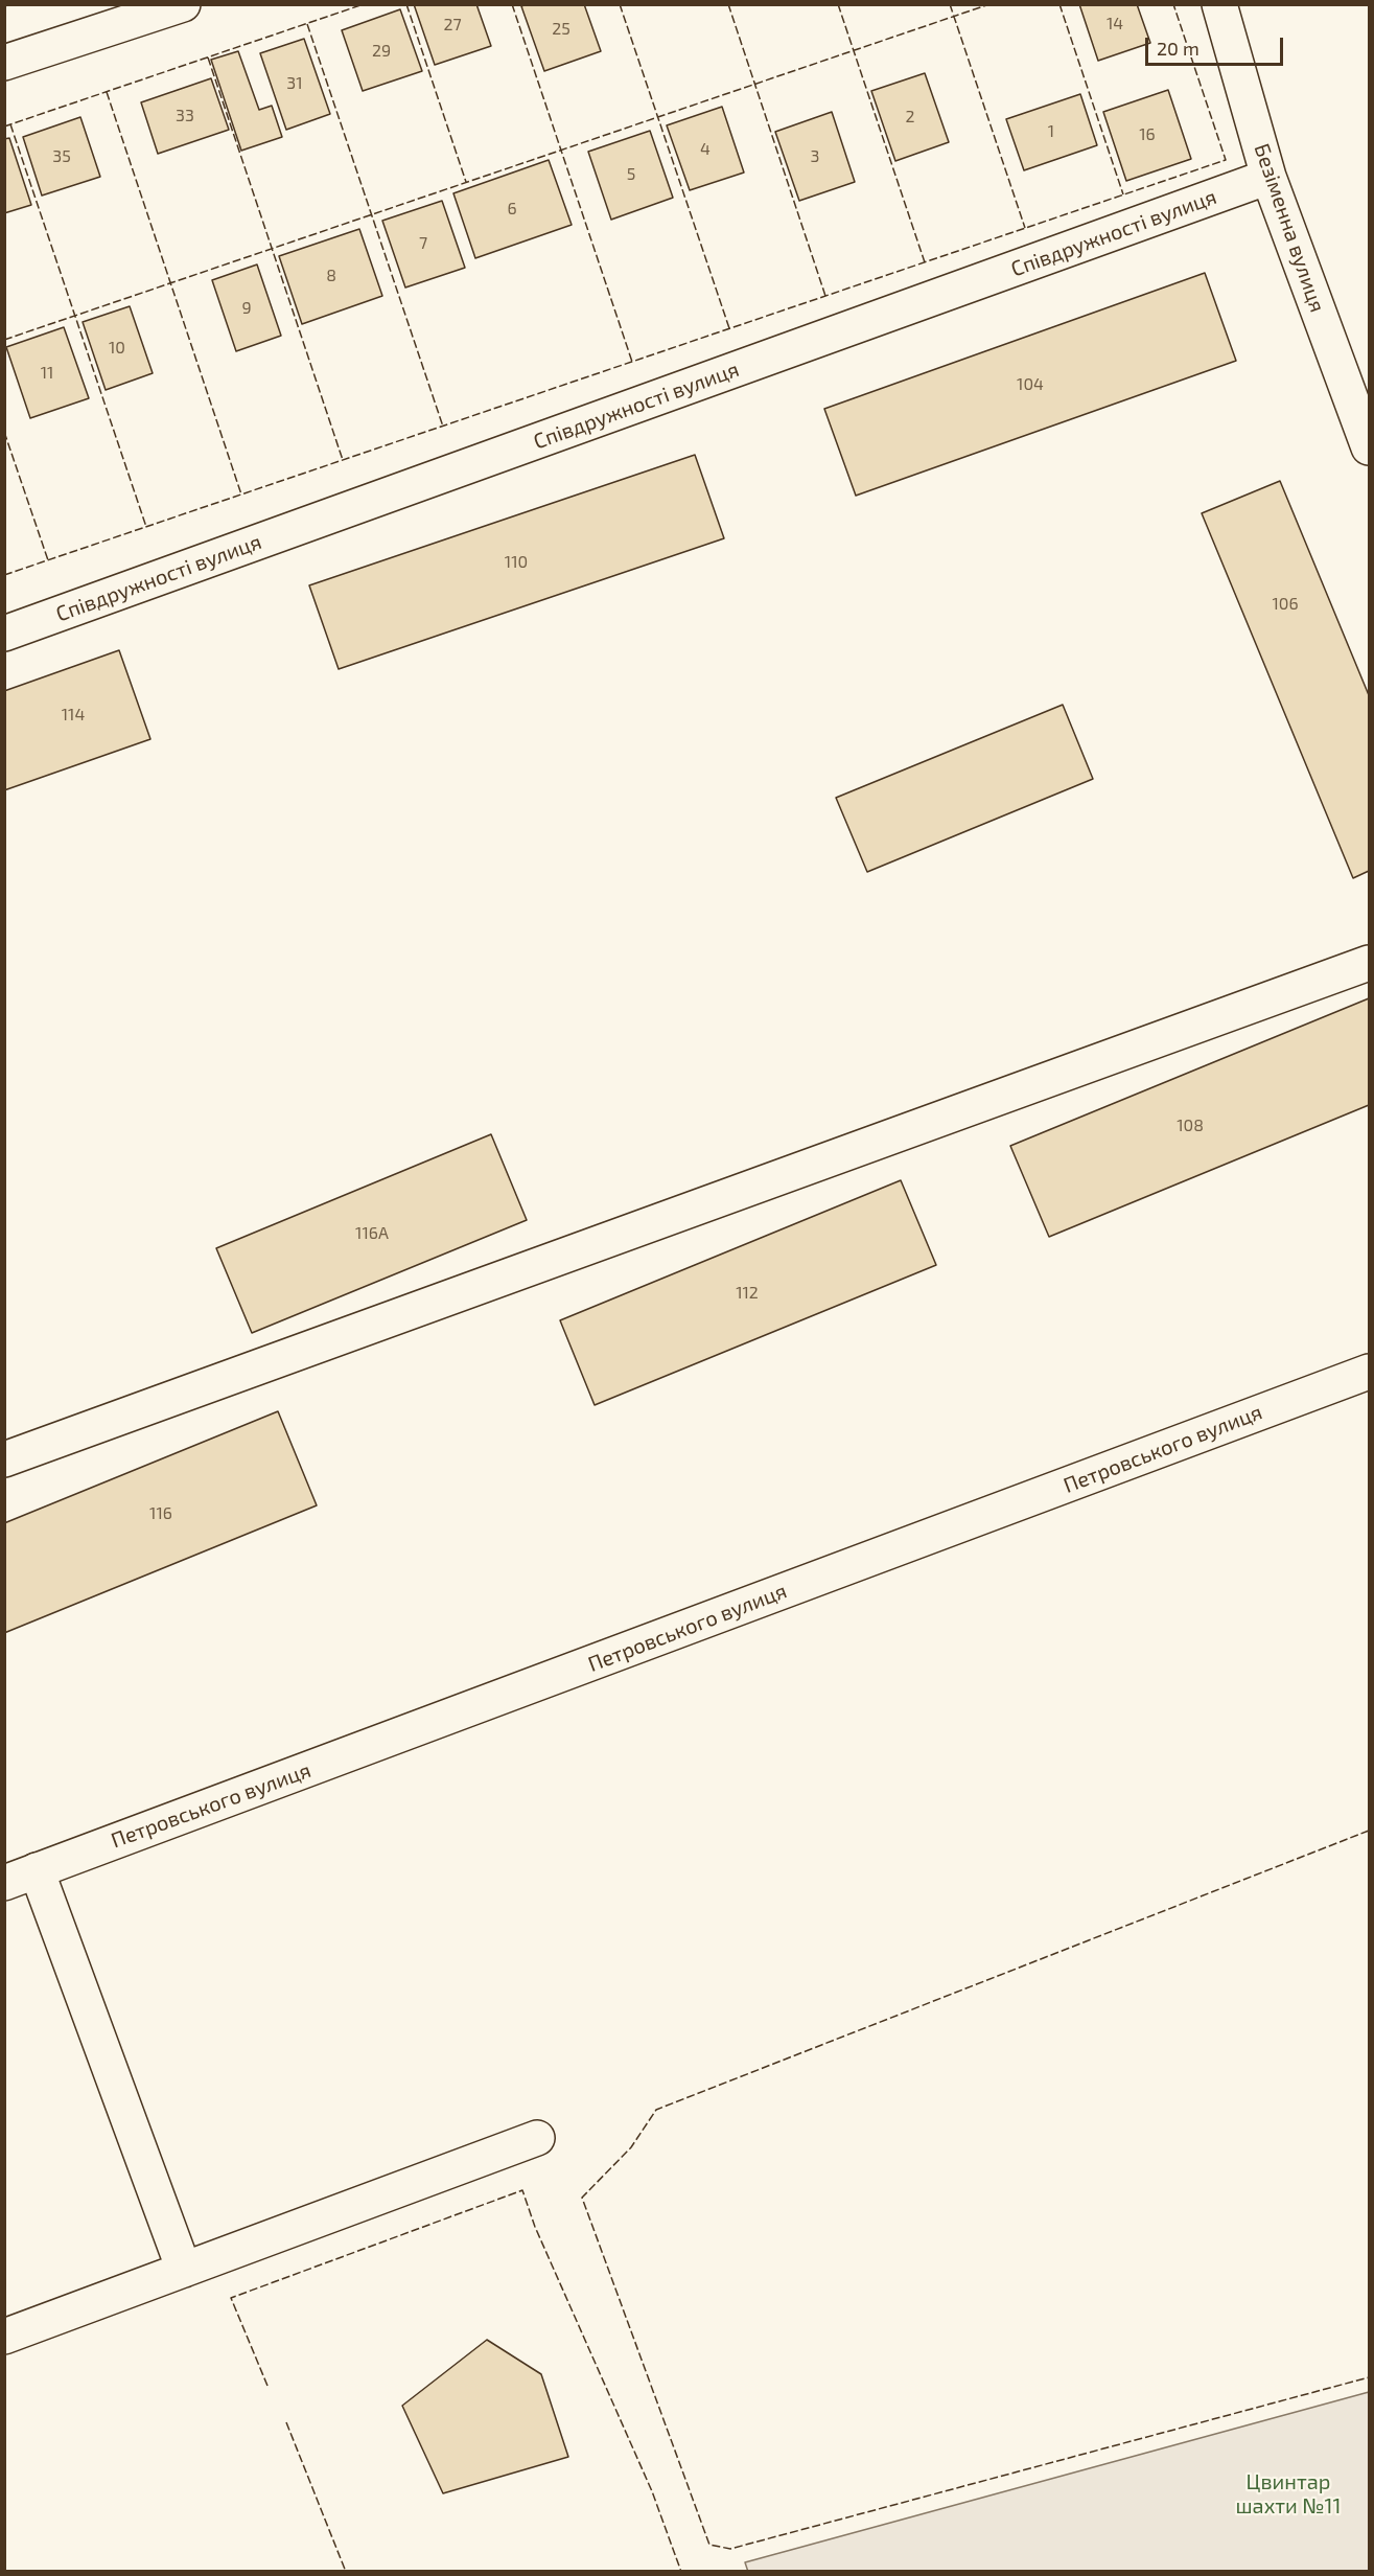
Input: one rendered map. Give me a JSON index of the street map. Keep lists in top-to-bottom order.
{
  "streets": {
    "street": ["Безіменна вулиця", "Співдружності вулиця", "Петровського вулиця"]
  },
  "crossings": [
    ["Безіменна вулиця", "Співдружності вулиця"]
  ],
  "parks": ["Цвинтар шахти №11"],
  "house_numbers": [
    "14",
    "27",
    "25",
    "29",
    "31",
    "33",
    "2",
    "1",
    "16",
    "4",
    "35",
    "3",
    "5",
    "6",
    "7",
    "8",
    "9",
    "10",
    "11",
    "104",
    "110",
    "106",
    "114",
    "108",
    "116А",
    "112",
    "116"
  ],
  "scale_bar": "20 m"
}
